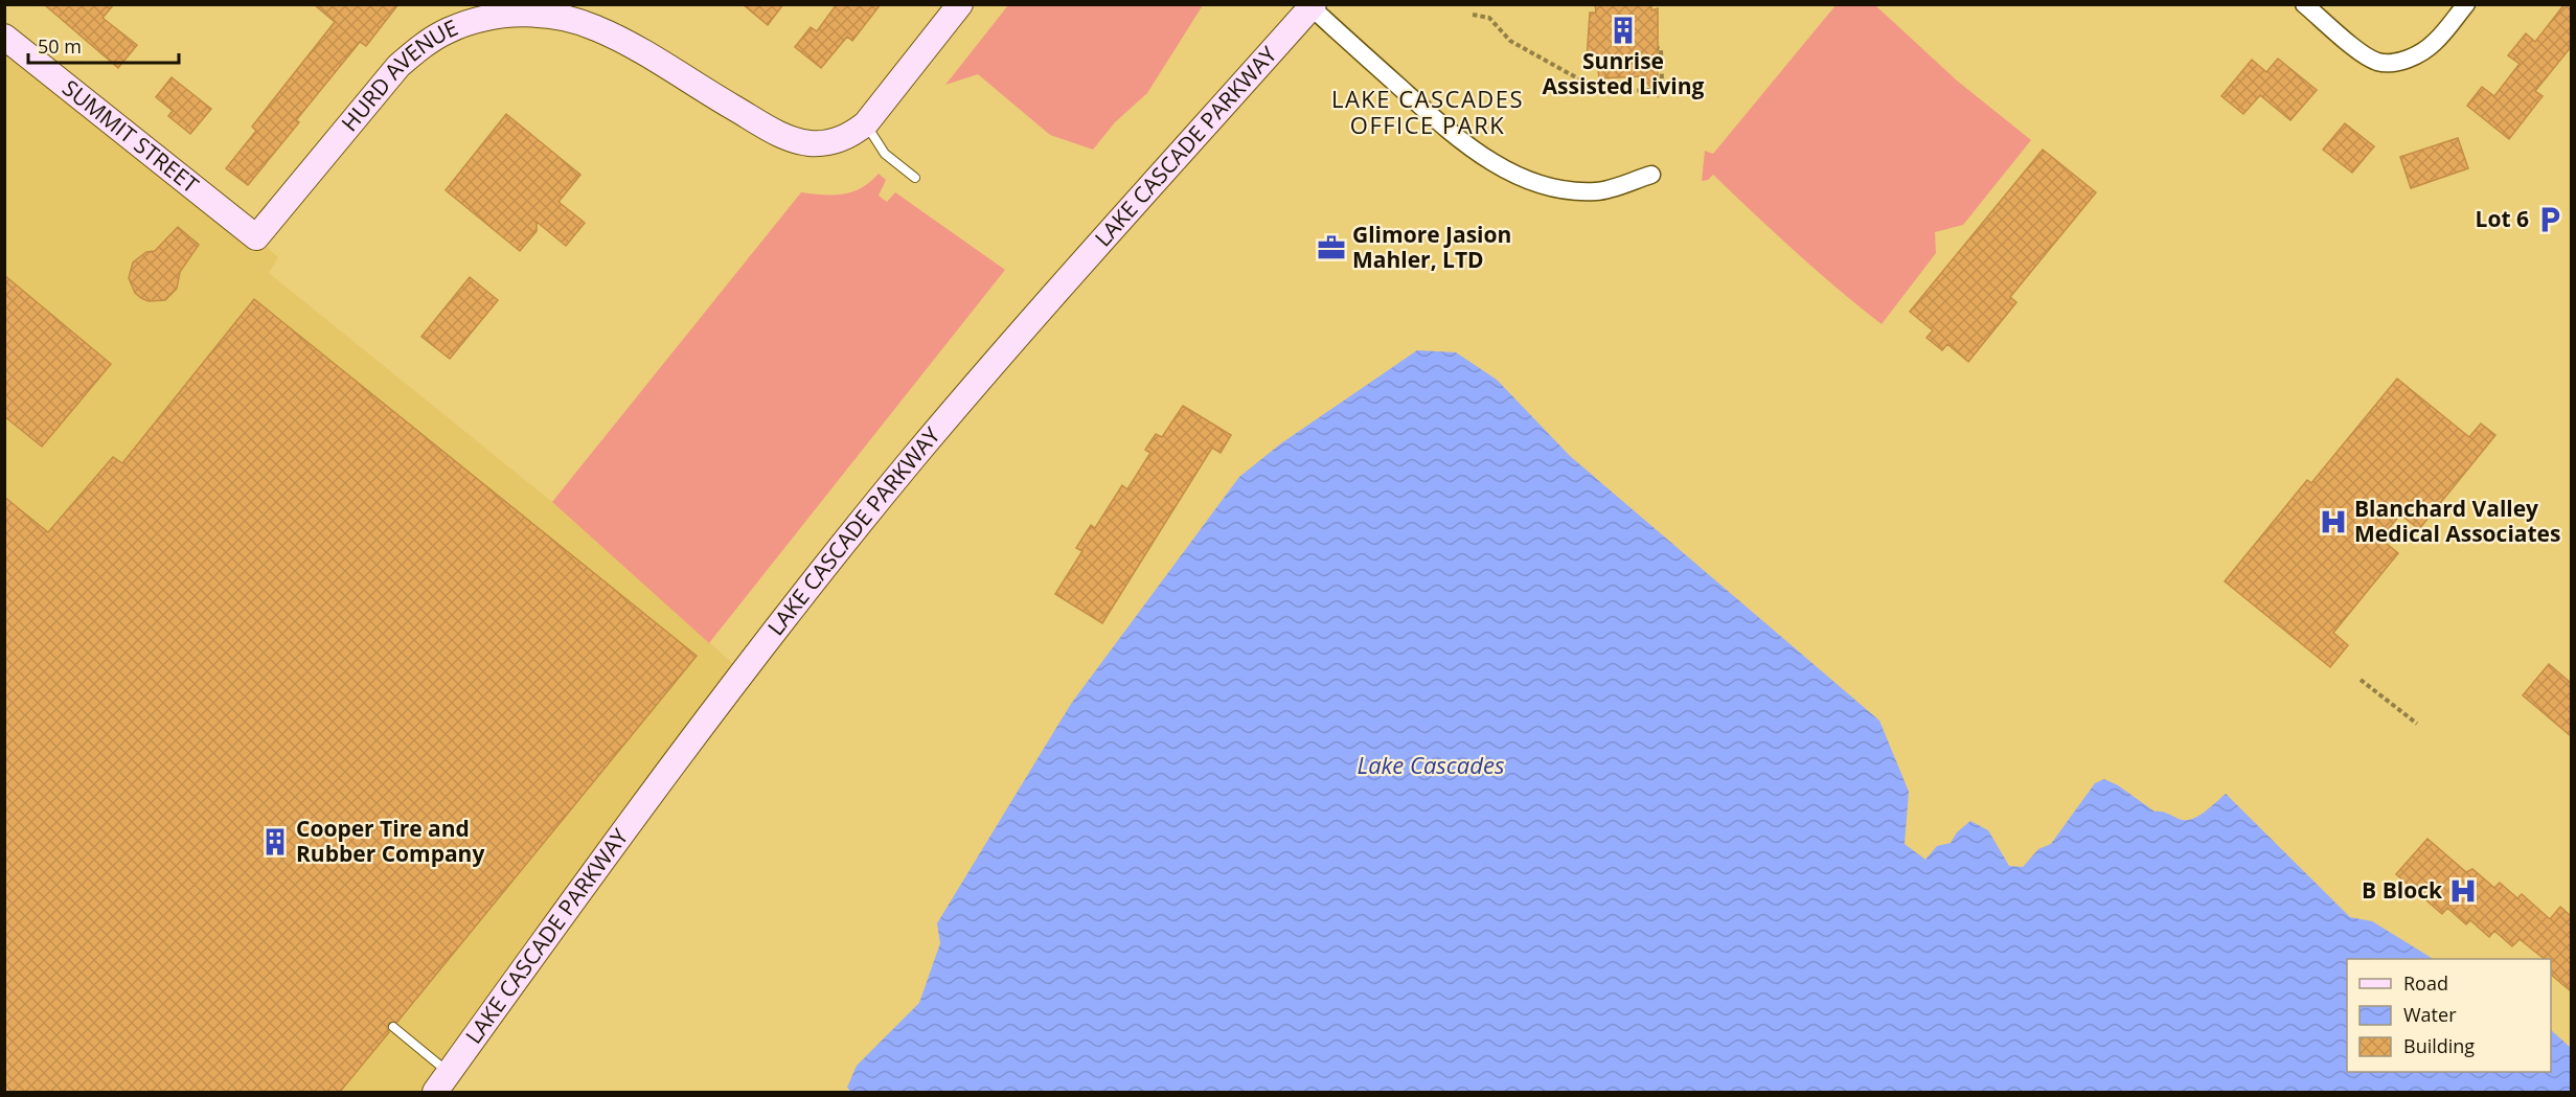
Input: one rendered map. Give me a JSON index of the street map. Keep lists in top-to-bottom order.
{
  "streets": {
    "street": ["HURD AVENUE", "SUMMIT STREET", "LAKE CASCADE PARKWAY"]
  },
  "crossings": [
    ["HURD AVENUE", "SUMMIT STREET"]
  ],
  "districts": ["LAKE CASCADES OFFICE PARK"],
  "water": ["Lake Cascades"],
  "places": {
    "building": ["Sunrise Assisted Living", "Cooper Tire and Rubber Company"],
    "parking": ["Lot 6"],
    "office": ["Glimore Jasion Mahler, LTD"],
    "hospital": ["Blanchard Valley Medical Associates", "B Block"]
  },
  "legend": ["Road", "Water", "Building"],
  "scale_bar": "50 m"
}
